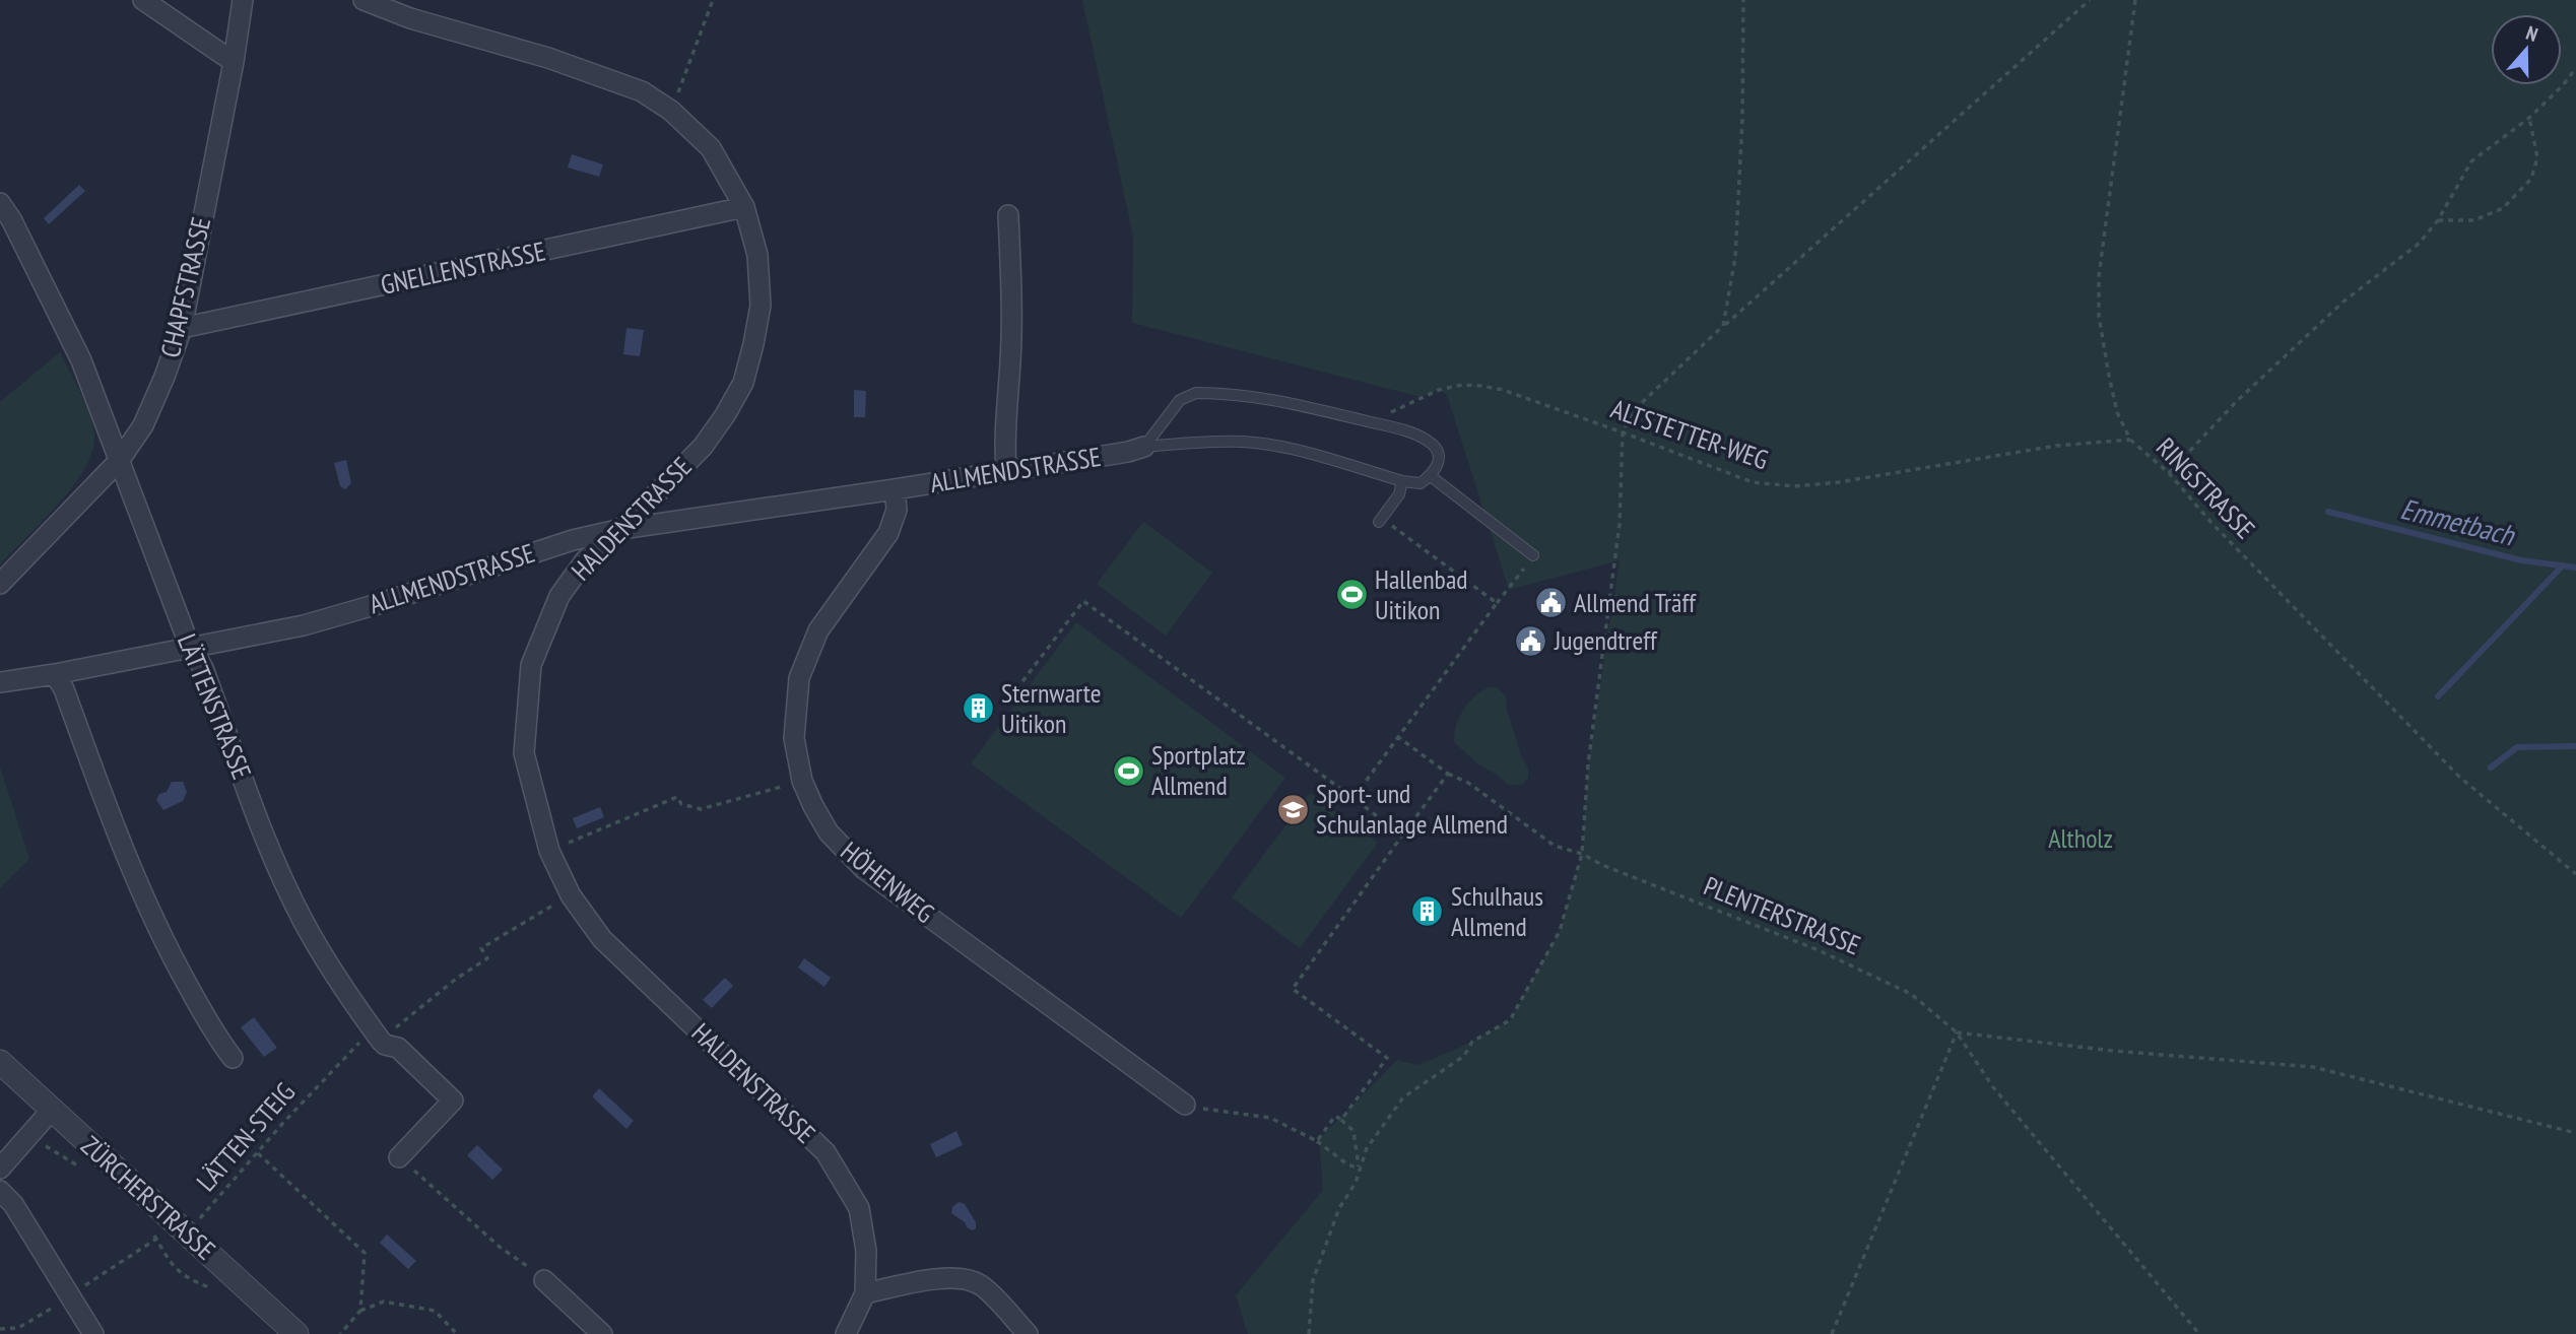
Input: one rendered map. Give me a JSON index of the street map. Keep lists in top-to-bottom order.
{
  "streets": {
    "street": [
      "GNELLENSTRASSE",
      "CHAPFSTRASSE",
      "ALLMENDSTRASSE",
      "HALDENSTRASSE",
      "LÄTTENSTRASSE",
      "HÖHENWEG",
      "ZÜRCHERSTRASSE"
    ],
    "path": [
      "ALTSTETTER-WEG",
      "RINGSTRASSE",
      "PLENTERSTRASSE",
      "LÄTTEN-STEIG"
    ]
  },
  "crossings": [
    ["GNELLENSTRASSE", "CHAPFSTRASSE"],
    ["GNELLENSTRASSE", "HALDENSTRASSE"],
    ["CHAPFSTRASSE", "LÄTTENSTRASSE"],
    ["ALTSTETTER-WEG", "RINGSTRASSE"],
    ["ALLMENDSTRASSE", "HALDENSTRASSE"],
    ["ALLMENDSTRASSE", "LÄTTENSTRASSE"],
    ["ALLMENDSTRASSE", "HÖHENWEG"],
    ["HALDENSTRASSE", "LÄTTEN-STEIG"],
    ["LÄTTENSTRASSE", "LÄTTEN-STEIG"],
    ["LÄTTEN-STEIG", "ZÜRCHERSTRASSE"]
  ],
  "water": ["Emmetbach"],
  "parks": ["Altholz"],
  "places": {
    "sports": ["Hallenbad Uitikon", "Sportplatz Allmend"],
    "public building": ["Allmend Träff", "Jugendtreff"],
    "building": ["Sternwarte Uitikon", "Schulhaus Allmend"],
    "school or university": ["Sport- und Schulanlage Allmend"]
  },
  "north": "top"
}
